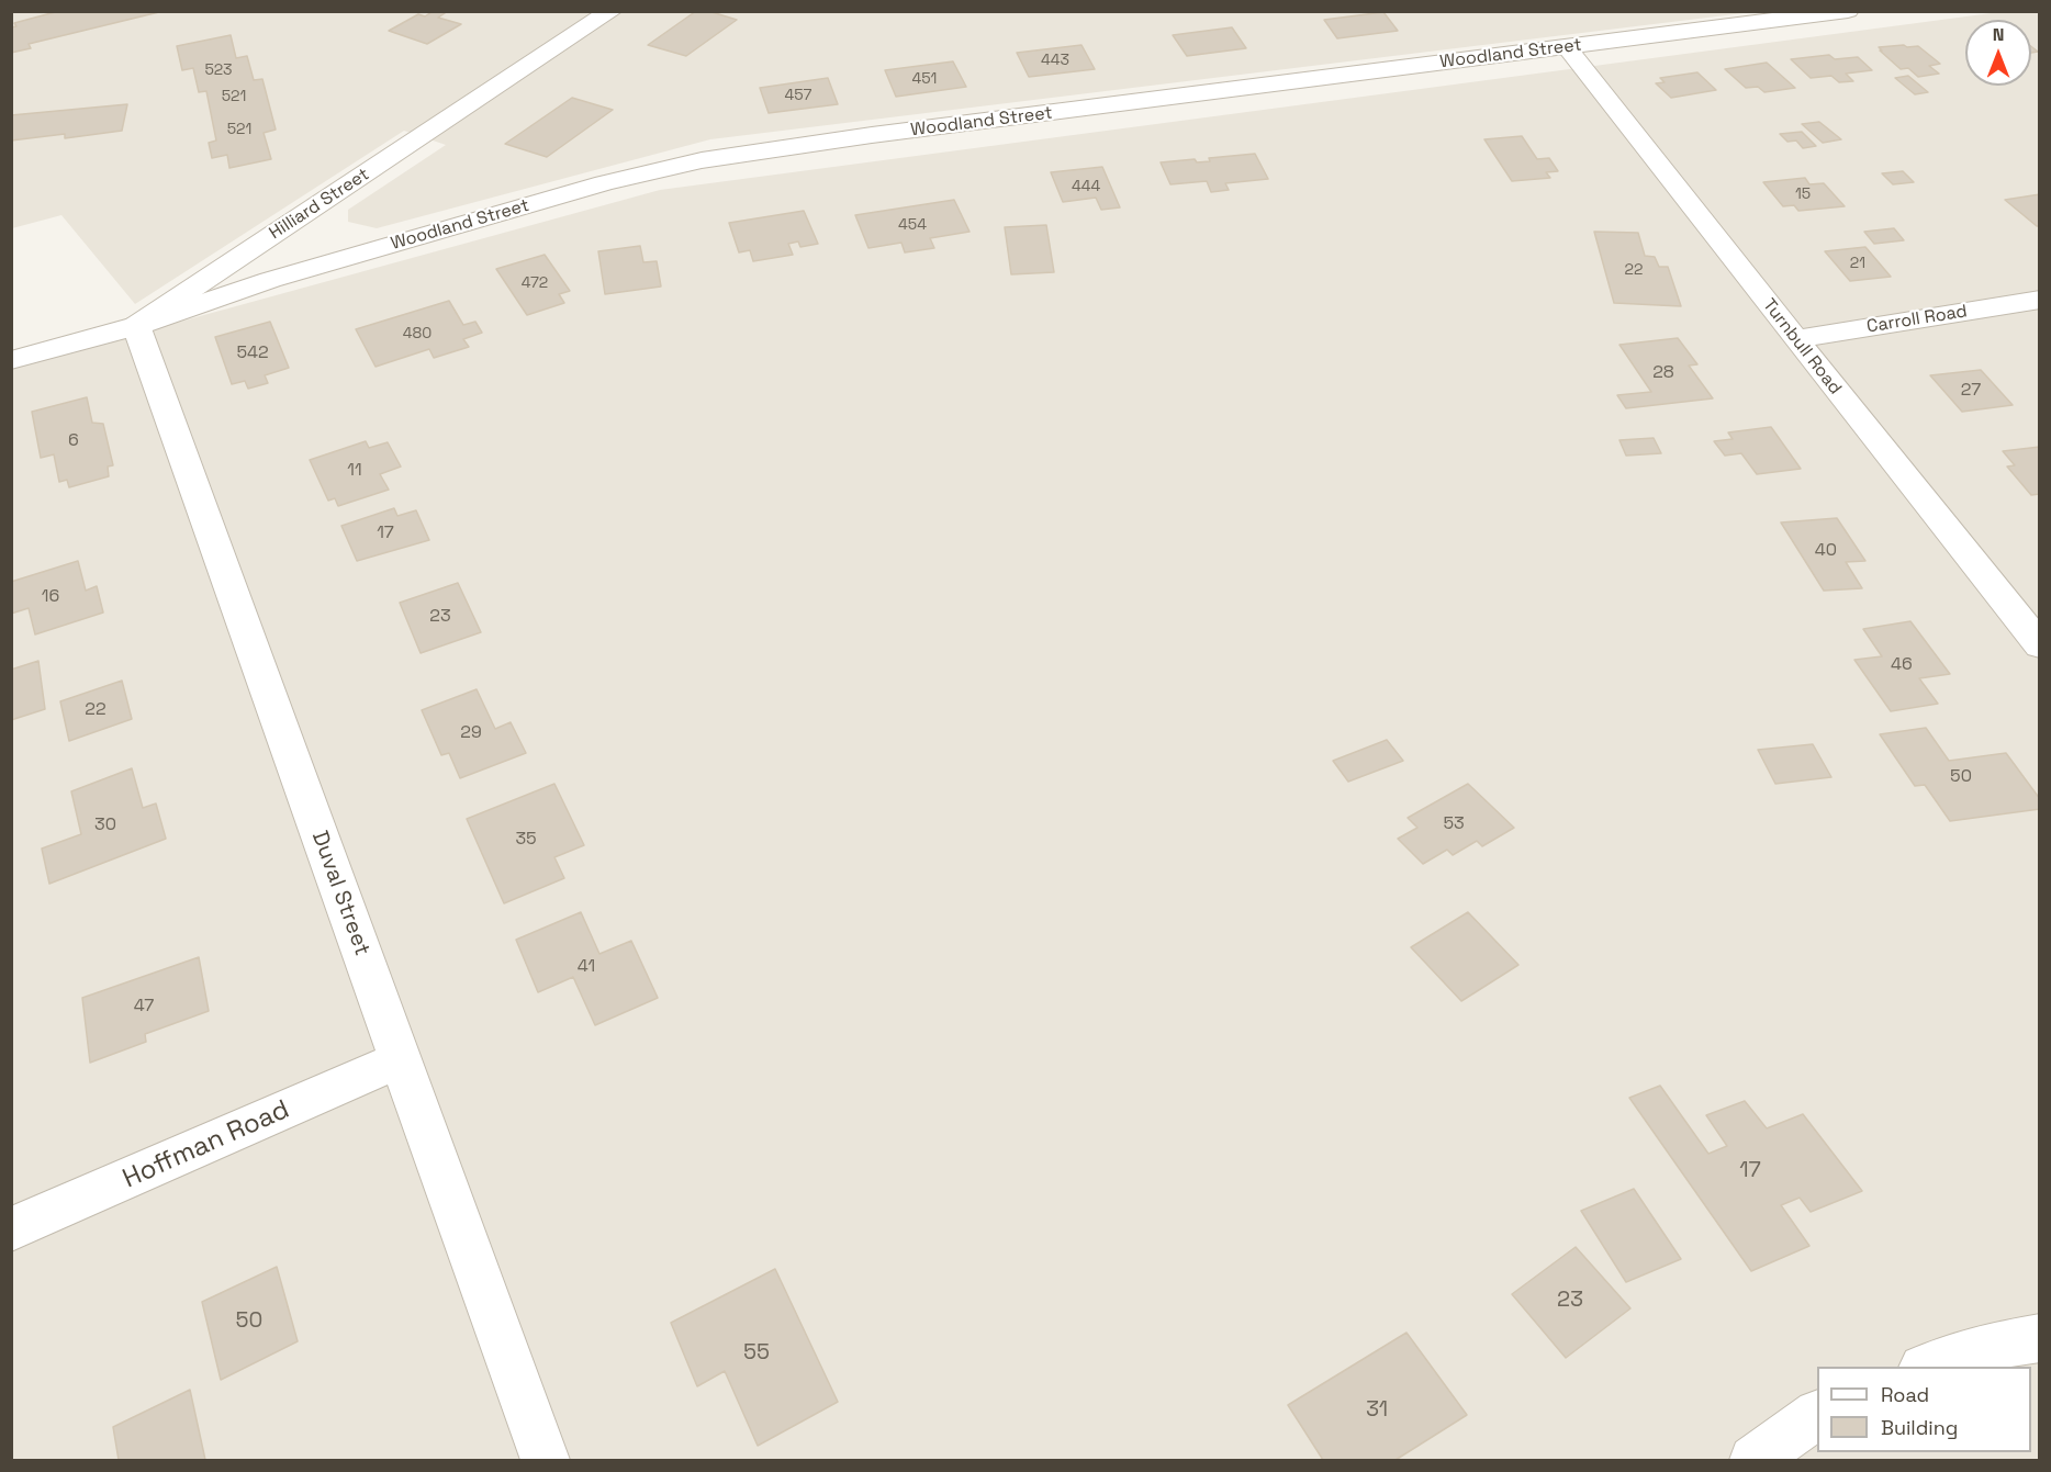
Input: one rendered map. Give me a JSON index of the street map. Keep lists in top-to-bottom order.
{
  "streets": {
    "street": [
      "Woodland Street",
      "Hilliard Street",
      "Carroll Road",
      "Turnbull Road",
      "Duval Street",
      "Hoffman Road"
    ]
  },
  "crossings": [
    ["Woodland Street", "Hilliard Street"],
    ["Woodland Street", "Turnbull Road"],
    ["Woodland Street", "Duval Street"],
    ["Hilliard Street", "Duval Street"],
    ["Carroll Road", "Turnbull Road"],
    ["Duval Street", "Hoffman Road"]
  ],
  "house_numbers": [
    "443",
    "523",
    "451",
    "457",
    "521",
    "521",
    "444",
    "15",
    "454",
    "21",
    "22",
    "472",
    "480",
    "542",
    "28",
    "27",
    "6",
    "11",
    "17",
    "40",
    "16",
    "23",
    "46",
    "22",
    "29",
    "50",
    "53",
    "30",
    "35",
    "41",
    "47",
    "17",
    "23",
    "50",
    "55",
    "31"
  ],
  "legend": ["Road", "Building"],
  "north": "top"
}
